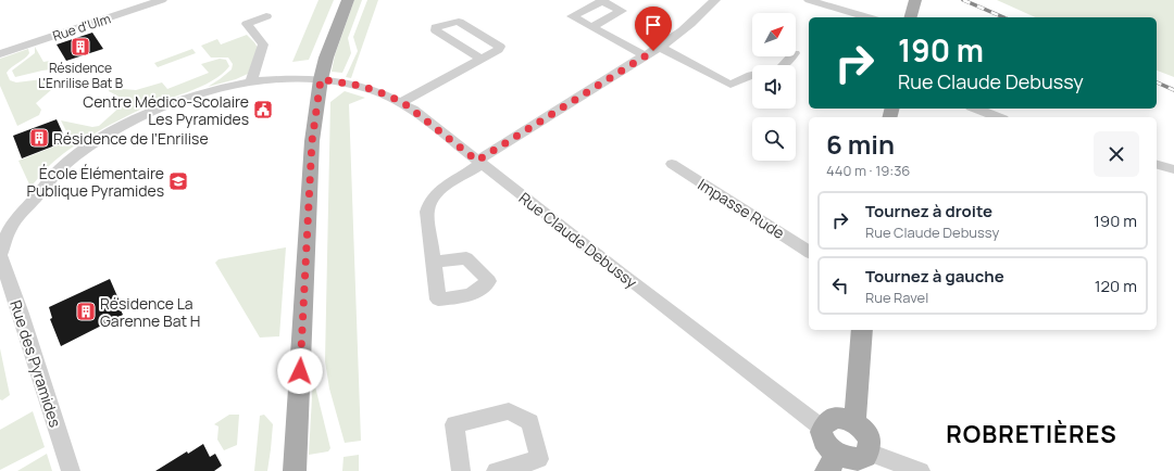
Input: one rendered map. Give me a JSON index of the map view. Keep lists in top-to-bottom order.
{
  "streets": {
    "street": [
      "Rue d'Ulm",
      "Impasse Rude",
      "Rue Claude Debussy",
      "Rue des Pyramides"
    ]
  },
  "crossings": [
    ["Rue Claude Debussy", "Rue des Pyramides"]
  ],
  "districts": ["ROBRETIÈRES"],
  "places": {
    "building": ["Résidence L'Enrilise Bat B", "Résidence de l’Enrilise", "Résidence La Garenne Bat H"],
    "public building": ["Centre Médico-Scolaire Les Pyramides"],
    "school or university": ["École Élémentaire Publique Pyramides"]
  },
  "north": "top right",
  "page": {
    "turn": ["190 m", "Rue Claude Debussy"],
    "heading": ["6 min", "440 m · 19:36"],
    "list": [
      {
        "name": "Tournez à droite",
        "note": "Rue Claude Debussy",
        "value": "190 m"
      },
      {
        "name": "Tournez à gauche",
        "note": "Rue Ravel",
        "value": "120 m"
      }
    ]
  }
}
